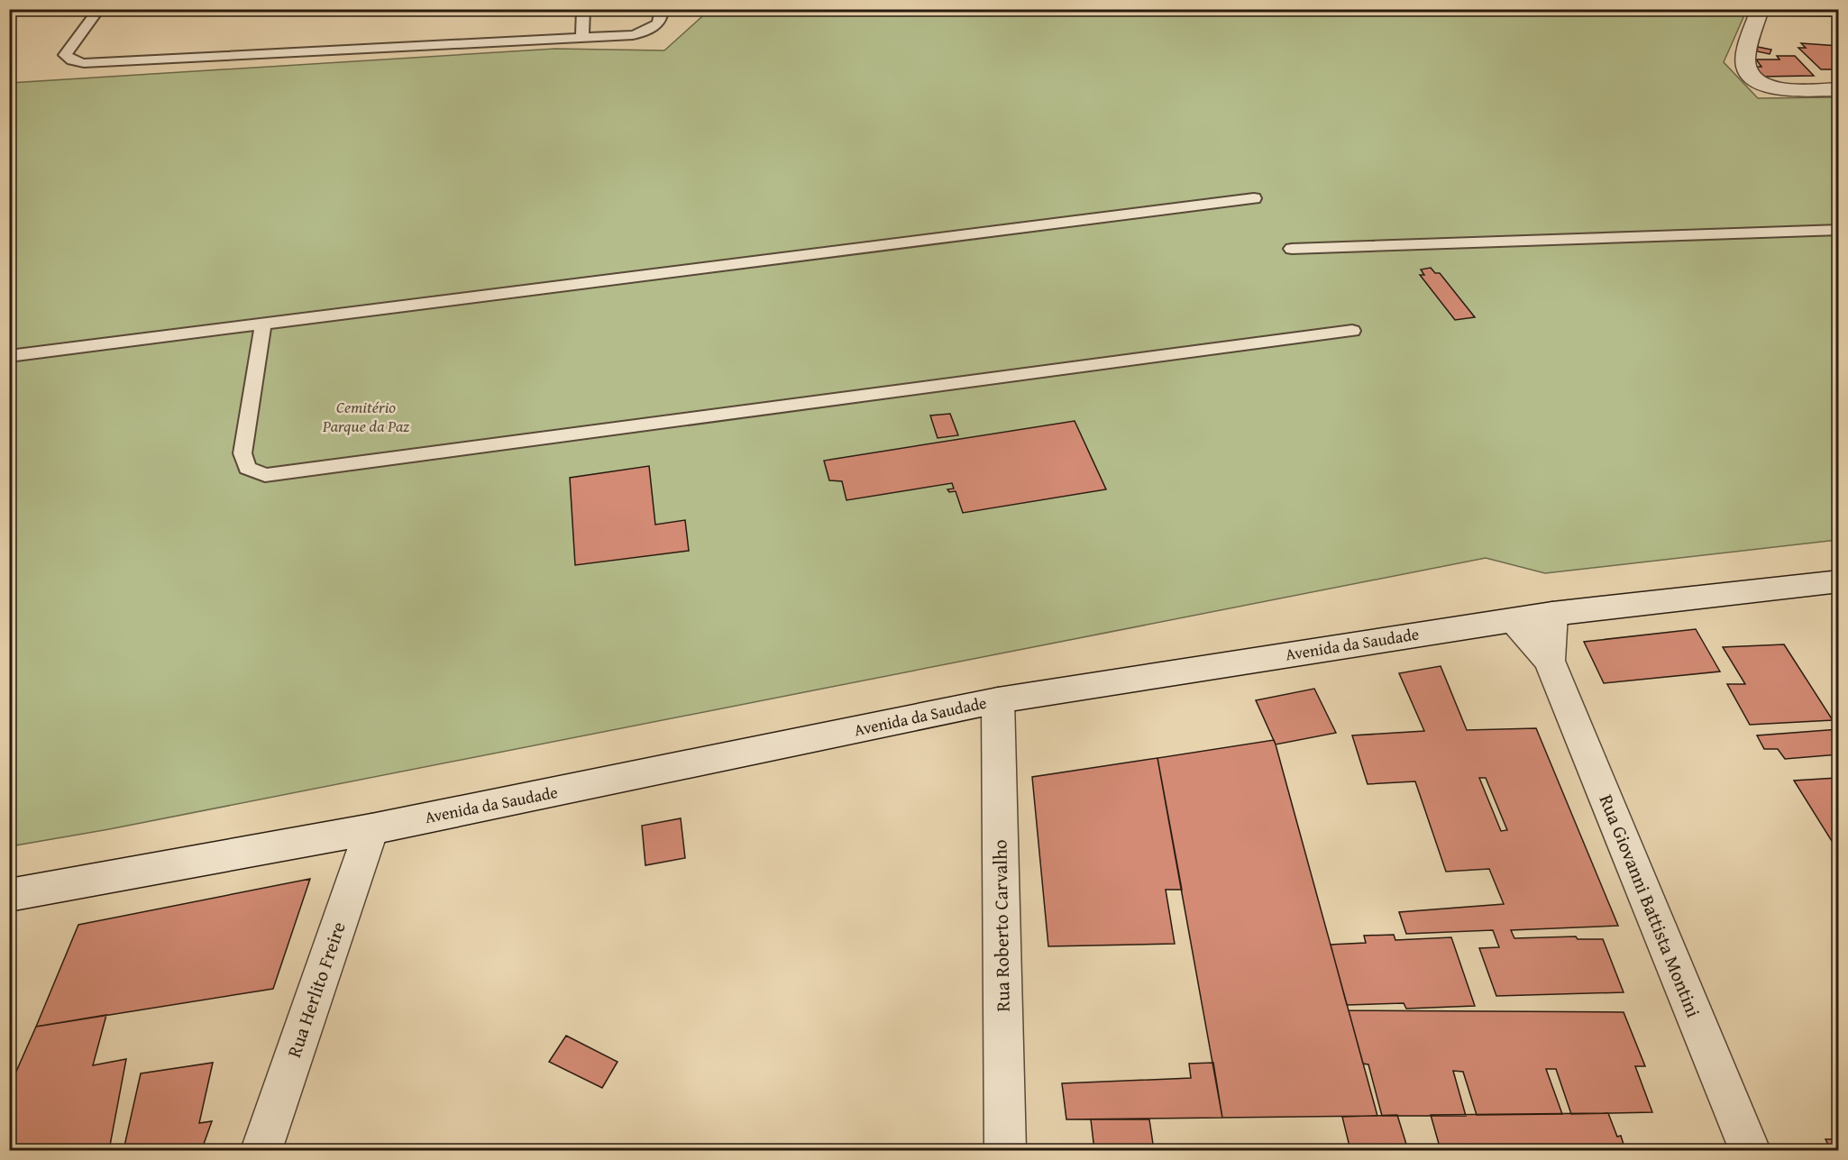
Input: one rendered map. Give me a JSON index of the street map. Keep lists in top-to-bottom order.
{
  "streets": {
    "street": [
      "Avenida da Saudade",
      "Rua Giovanni Battista Montini",
      "Rua Roberto Carvalho",
      "Rua Herlito Freire"
    ]
  },
  "crossings": [
    ["Avenida da Saudade", "Rua Giovanni Battista Montini"],
    ["Avenida da Saudade", "Rua Roberto Carvalho"],
    ["Avenida da Saudade", "Rua Herlito Freire"]
  ],
  "parks": ["Cemitério Parque da Paz"]
}
